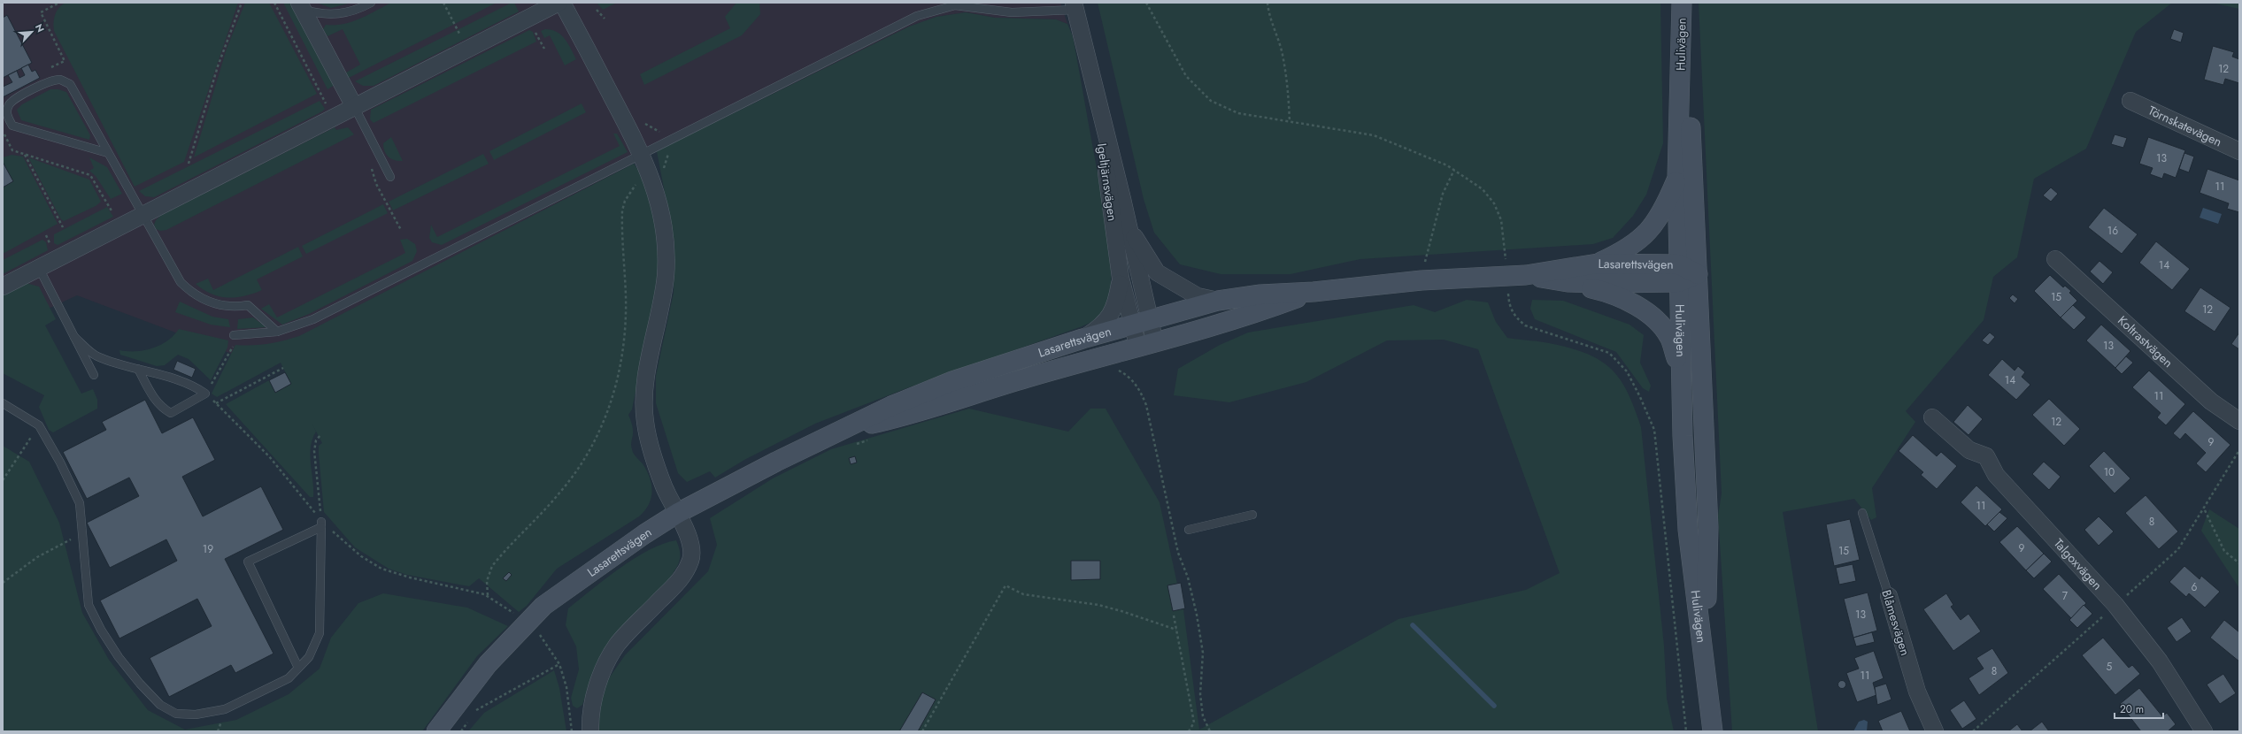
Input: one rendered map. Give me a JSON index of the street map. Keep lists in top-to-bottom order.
{
  "streets": {
    "street": [
      "Hulivägen",
      "Törnskatevägen",
      "Igeltjärnsvägen",
      "Lasarettsvägen",
      "Koltrastvägen",
      "Talgoxvägen",
      "Blåmesvägen"
    ]
  },
  "crossings": [
    ["Hulivägen", "Lasarettsvägen"],
    ["Igeltjärnsvägen", "Lasarettsvägen"]
  ],
  "house_numbers": [
    "12",
    "13",
    "11",
    "16",
    "14",
    "15",
    "12",
    "13",
    "14",
    "11",
    "12",
    "9",
    "10",
    "11",
    "8",
    "9",
    "19",
    "15",
    "6",
    "7",
    "13",
    "5",
    "8",
    "11"
  ],
  "scale_bar": "20 m",
  "north": "top right"
}
